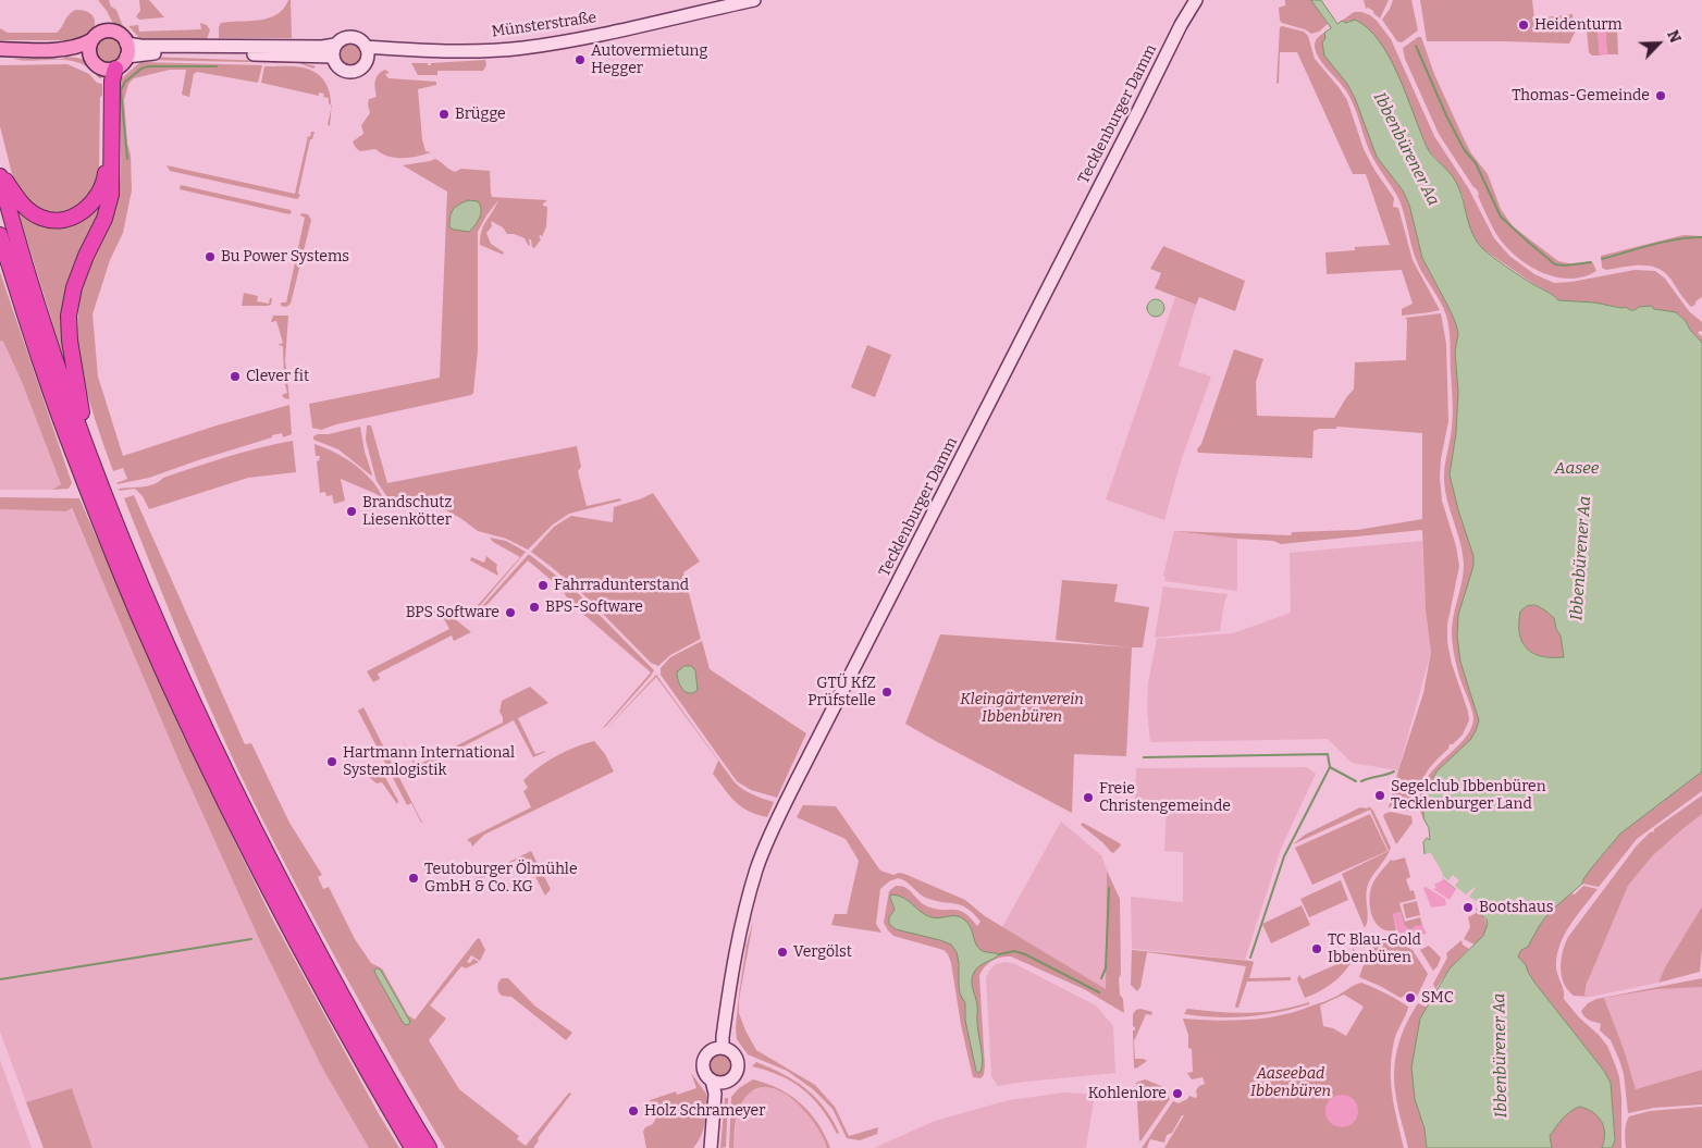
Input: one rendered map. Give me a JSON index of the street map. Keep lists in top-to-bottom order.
{
  "streets": {
    "main road": ["Münsterstraße", "Tecklenburger Damm"]
  },
  "water": ["Ibbenbürener Aa", "Aasee"],
  "parks": ["Kleingärtenverein Ibbenbüren", "Aaseebad Ibbenbüren"],
  "places": [
    "Heidenturm",
    "Autovermietung Hegger",
    "Thomas-Gemeinde",
    "Brügge",
    "Bu Power Systems",
    "Clever fit",
    "Brandschutz Liesenkötter",
    "Fahrradunterstand",
    "BPS-Software",
    "BPS Software",
    "GTÜ KfZ Prüfstelle",
    "Hartmann International Systemlogistik",
    "Segelclub Ibbenbüren Tecklenburger Land",
    "Freie Christengemeinde",
    "Teutoburger Ölmühle GmbH & Co. KG",
    "Bootshaus",
    "TC Blau-Gold Ibbenbüren",
    "Vergölst",
    "SMC",
    "Kohlenlore",
    "Holz Schrameyer"
  ],
  "north": "top right"
}
